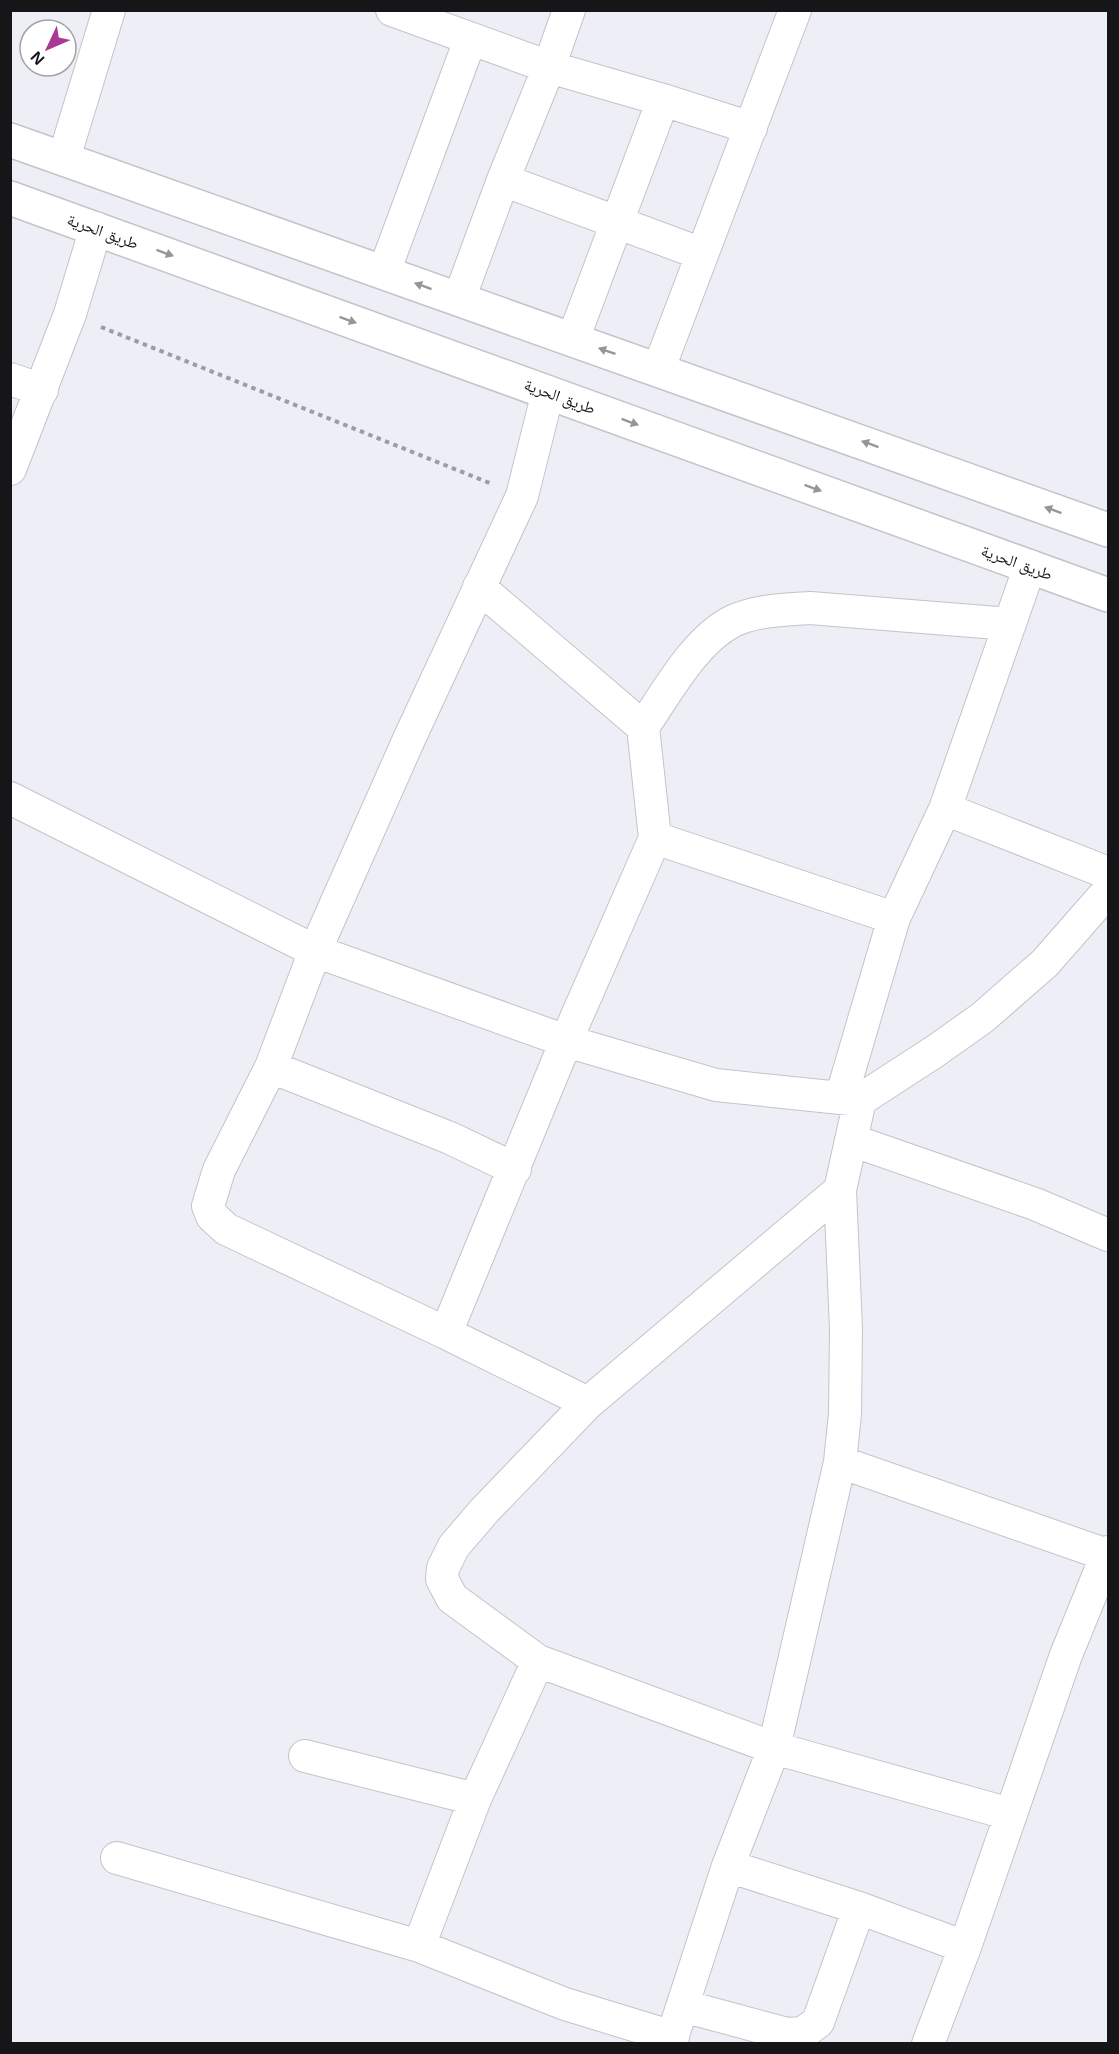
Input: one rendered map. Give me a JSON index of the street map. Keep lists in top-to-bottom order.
{
  "streets": {
    "main road": ["طريق الحرية"]
  },
  "north": "bottom left"
}
